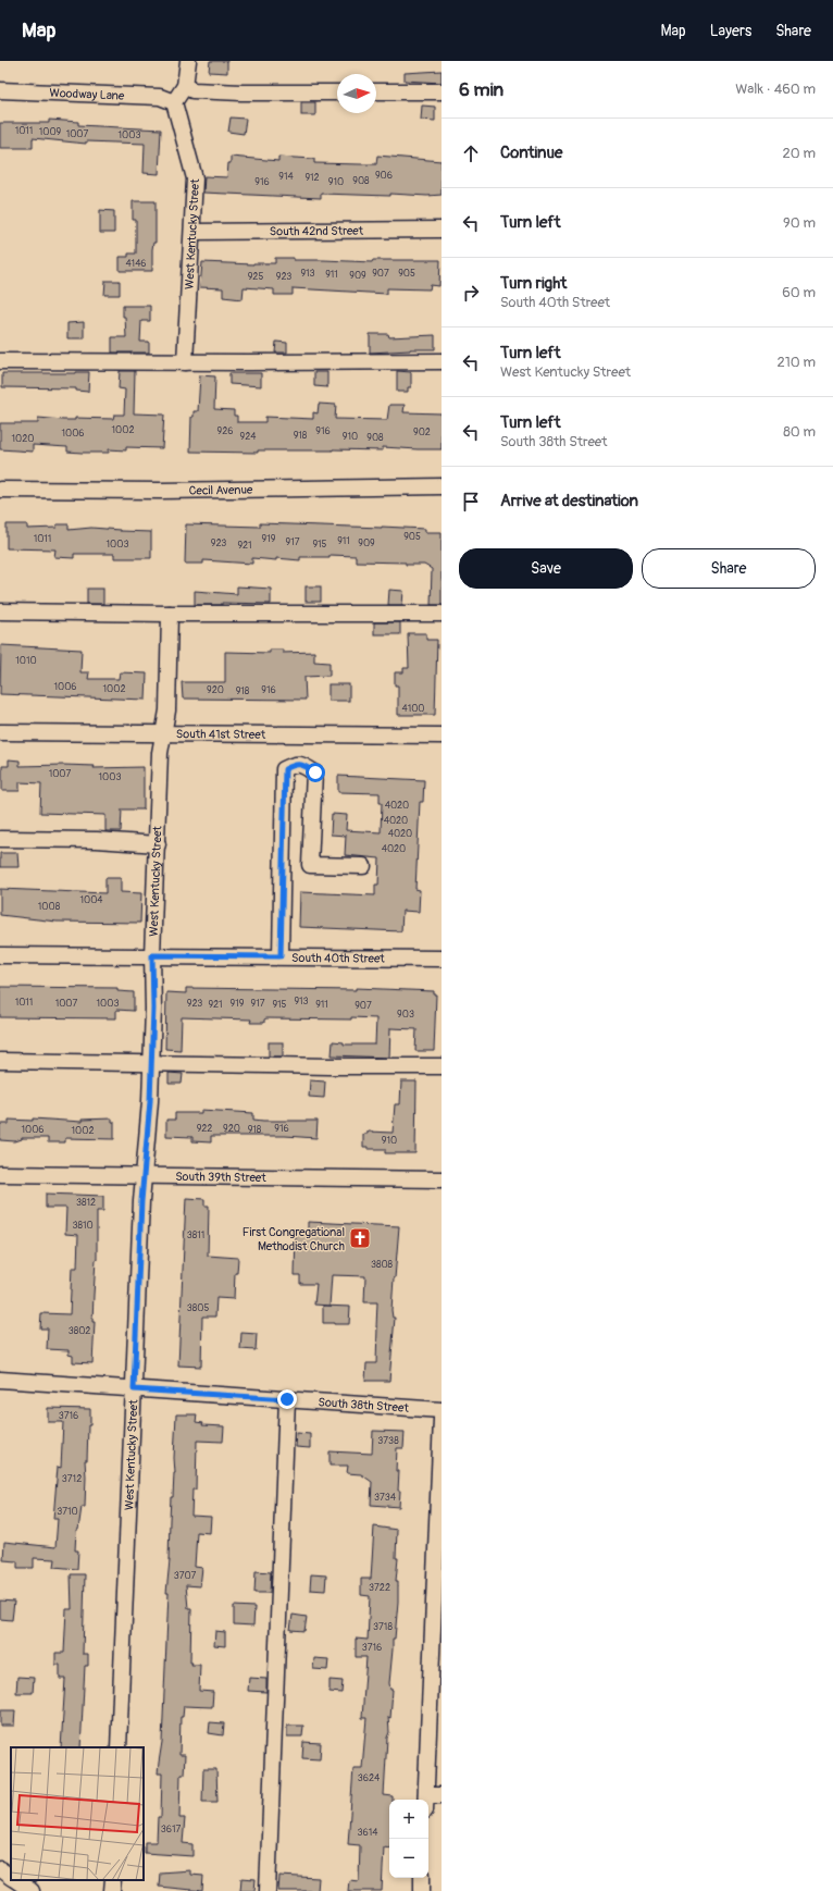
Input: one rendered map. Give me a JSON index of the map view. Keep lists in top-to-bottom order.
{
  "streets": {
    "street": [
      "Woodway Lane",
      "South 42nd Street",
      "West Kentucky Street",
      "Cecil Avenue",
      "South 41st Street",
      "South 40th Street",
      "South 39th Street",
      "South 38th Street"
    ]
  },
  "crossings": [
    ["Woodway Lane", "West Kentucky Street"],
    ["South 42nd Street", "West Kentucky Street"],
    ["West Kentucky Street", "South 41st Street"],
    ["West Kentucky Street", "South 40th Street"],
    ["West Kentucky Street", "South 39th Street"],
    ["West Kentucky Street", "South 38th Street"]
  ],
  "places": {
    "church": ["First Congregational Methodist Church"]
  },
  "house_numbers": [
    "1011",
    "1009",
    "1007",
    "1003",
    "906",
    "914",
    "912",
    "908",
    "916",
    "910",
    "4146",
    "913",
    "907",
    "905",
    "911",
    "909",
    "925",
    "923",
    "1002",
    "926",
    "916",
    "902",
    "1006",
    "918",
    "924",
    "910",
    "908",
    "1020",
    "905",
    "1011",
    "919",
    "911",
    "917",
    "923",
    "909",
    "1003",
    "915",
    "921",
    "1010",
    "1006",
    "1002",
    "920",
    "916",
    "918",
    "4100",
    "1007",
    "1003",
    "4020",
    "4020",
    "4020",
    "4020",
    "1004",
    "1008",
    "913",
    "1011",
    "1007",
    "1003",
    "923",
    "919",
    "917",
    "921",
    "915",
    "911",
    "907",
    "903",
    "922",
    "920",
    "916",
    "1006",
    "918",
    "1002",
    "910",
    "3812",
    "3810",
    "3811",
    "3808",
    "3805",
    "3802",
    "3716",
    "3738",
    "3712",
    "3734",
    "3710",
    "3707",
    "3722",
    "3718",
    "3716",
    "3624",
    "3617",
    "3614"
  ],
  "north": "right",
  "page": {
    "header": "Map",
    "nav": ["Map", "Layers", "Share"],
    "heading": ["6 min", "Walk · 460 m"],
    "list": [
      ["Continue", "20 m"],
      ["Turn left", "90 m"],
      ["Turn right", "South 40th Street", "60 m"],
      ["Turn left", "West Kentucky Street", "210 m"],
      ["Turn left", "South 38th Street", "80 m"],
      "Arrive at destination"
    ],
    "buttons": ["Save", "Share"],
    "map_buttons": ["+", "−"]
  }
}
